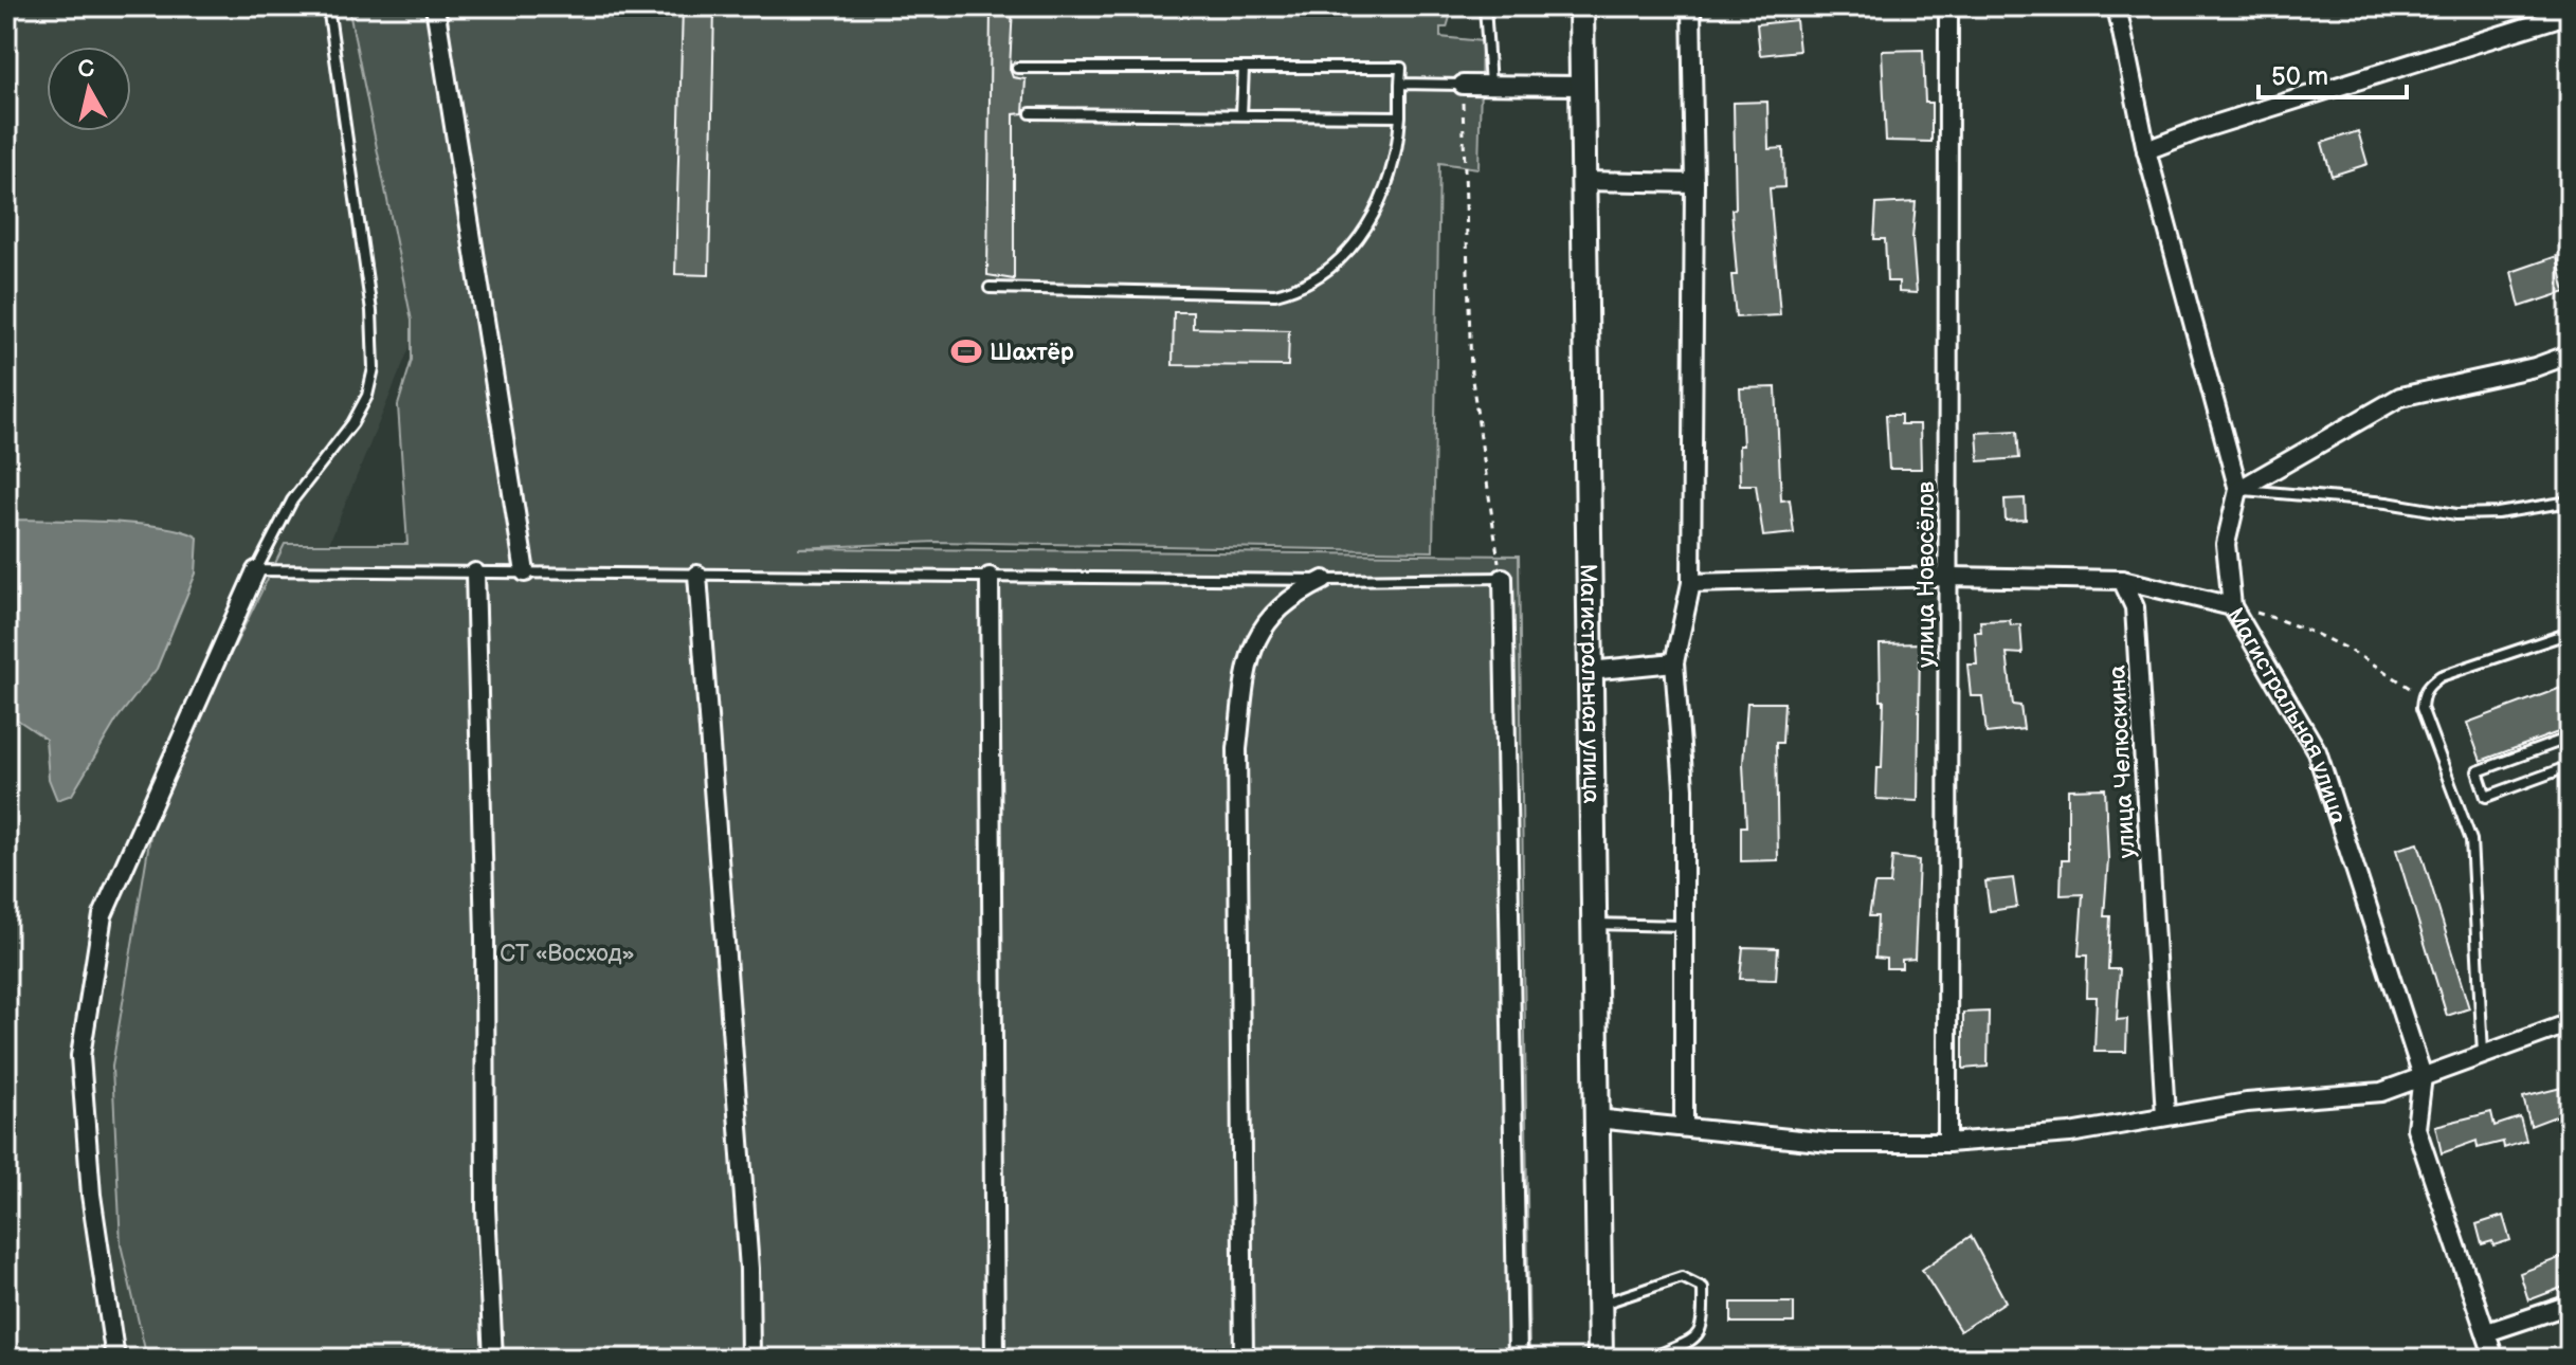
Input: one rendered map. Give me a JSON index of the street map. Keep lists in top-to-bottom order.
{
  "streets": {
    "main road": ["Магистральная улица"],
    "street": ["улица Новосёлов", "улица Челюскина"]
  },
  "parks": ["СТ «Восход»"],
  "places": {
    "sports": ["Шахтёр"]
  },
  "scale_bar": "50 m",
  "north": "top"
}
